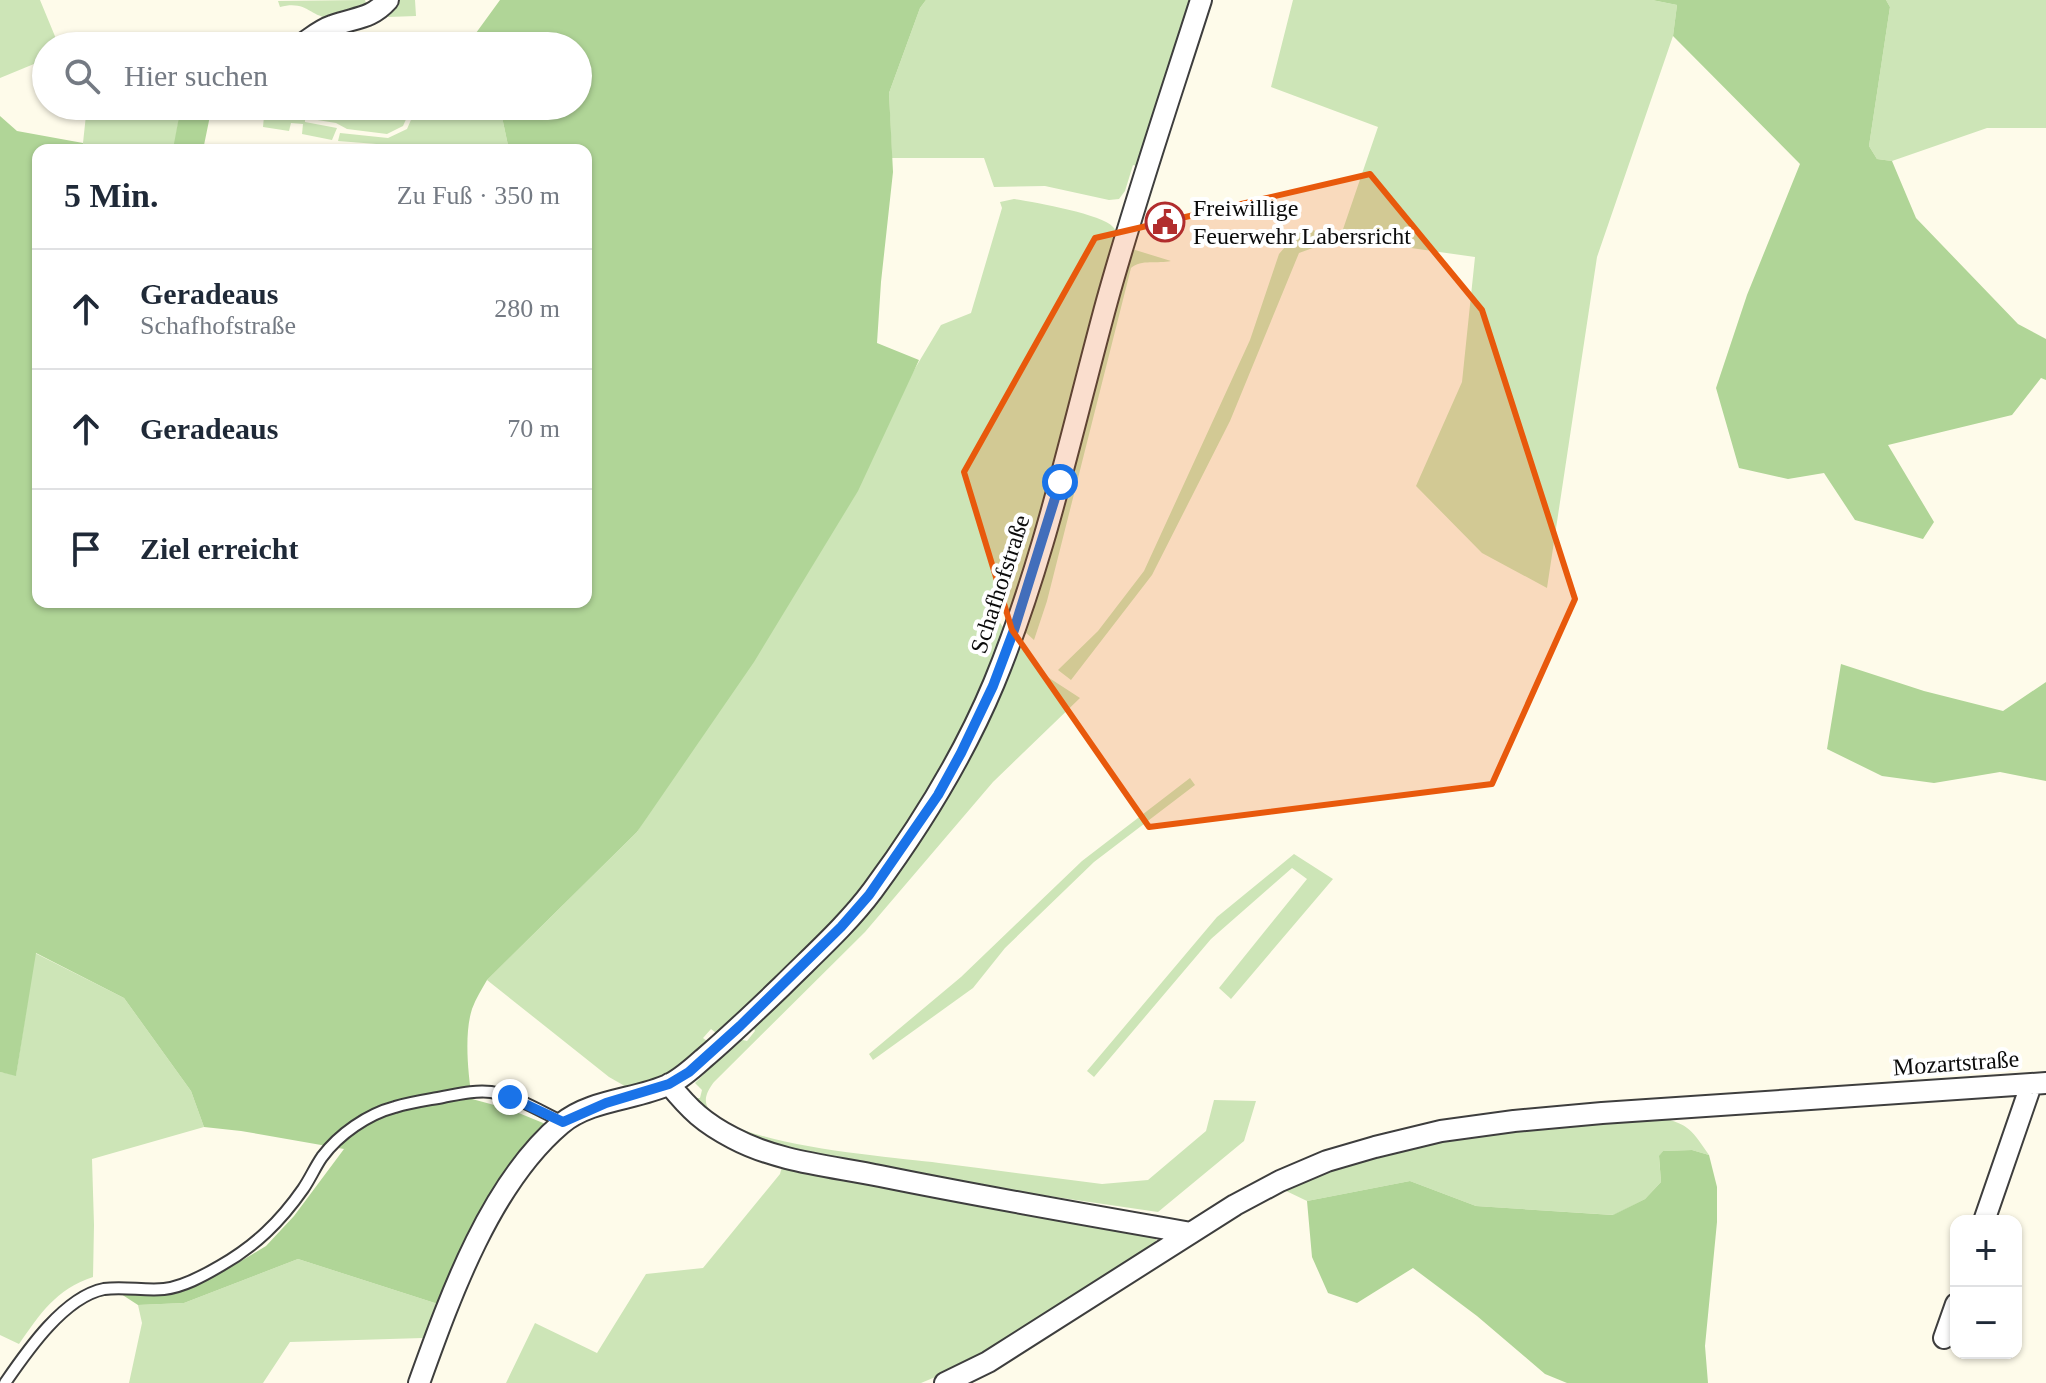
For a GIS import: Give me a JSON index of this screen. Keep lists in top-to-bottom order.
{
  "streets": {
    "street": ["Schafhofstraße", "Mozartstraße"]
  },
  "places": {
    "public building": ["Freiwillige Feuerwehr Labersricht"]
  },
  "page": {
    "search": "Hier suchen",
    "heading": ["5 Min.", "Zu Fuß · 350 m"],
    "list": [
      ["Geradeaus", "Schafhofstraße", "280 m"],
      ["Geradeaus", "70 m"],
      "Ziel erreicht"
    ],
    "map_buttons": ["+", "−"]
  }
}
